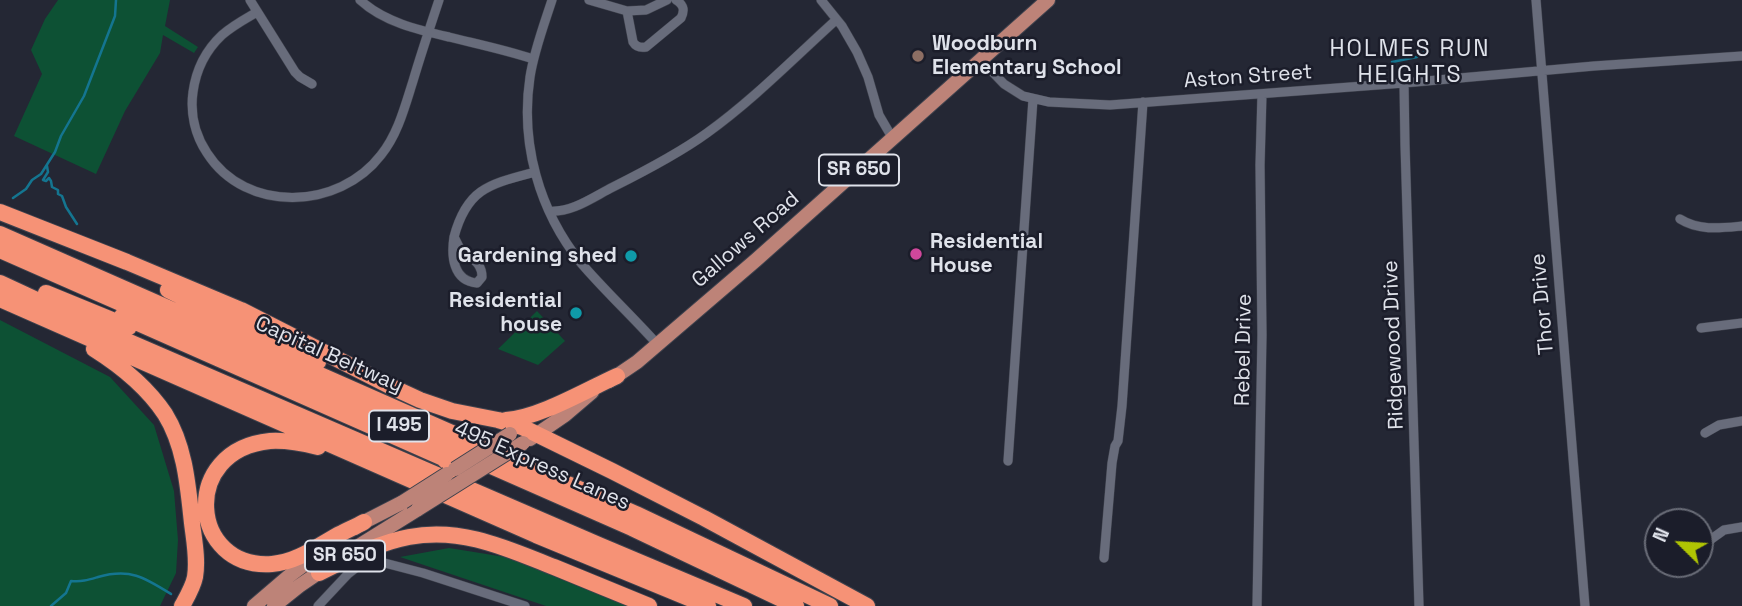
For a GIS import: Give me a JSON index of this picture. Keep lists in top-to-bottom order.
{
  "streets": {
    "highway": ["Capital Beltway", "I 495", "495 Express Lanes"],
    "main road": ["SR 650", "Gallows Road"],
    "street": [
      "Aston Street",
      "Thor Drive",
      "Ridgewood Drive",
      "Rebel Drive"
    ]
  },
  "crossings": [
    ["Aston Street", "Gallows Road"],
    ["Aston Street", "Thor Drive"],
    ["Aston Street", "Ridgewood Drive"],
    ["Aston Street", "Rebel Drive"]
  ],
  "districts": ["HOLMES RUN HEIGHTS"],
  "places": [
    "Woodburn Elementary School",
    "Residential House",
    "Gardening shed",
    "Residential house"
  ],
  "north": "top left"
}
